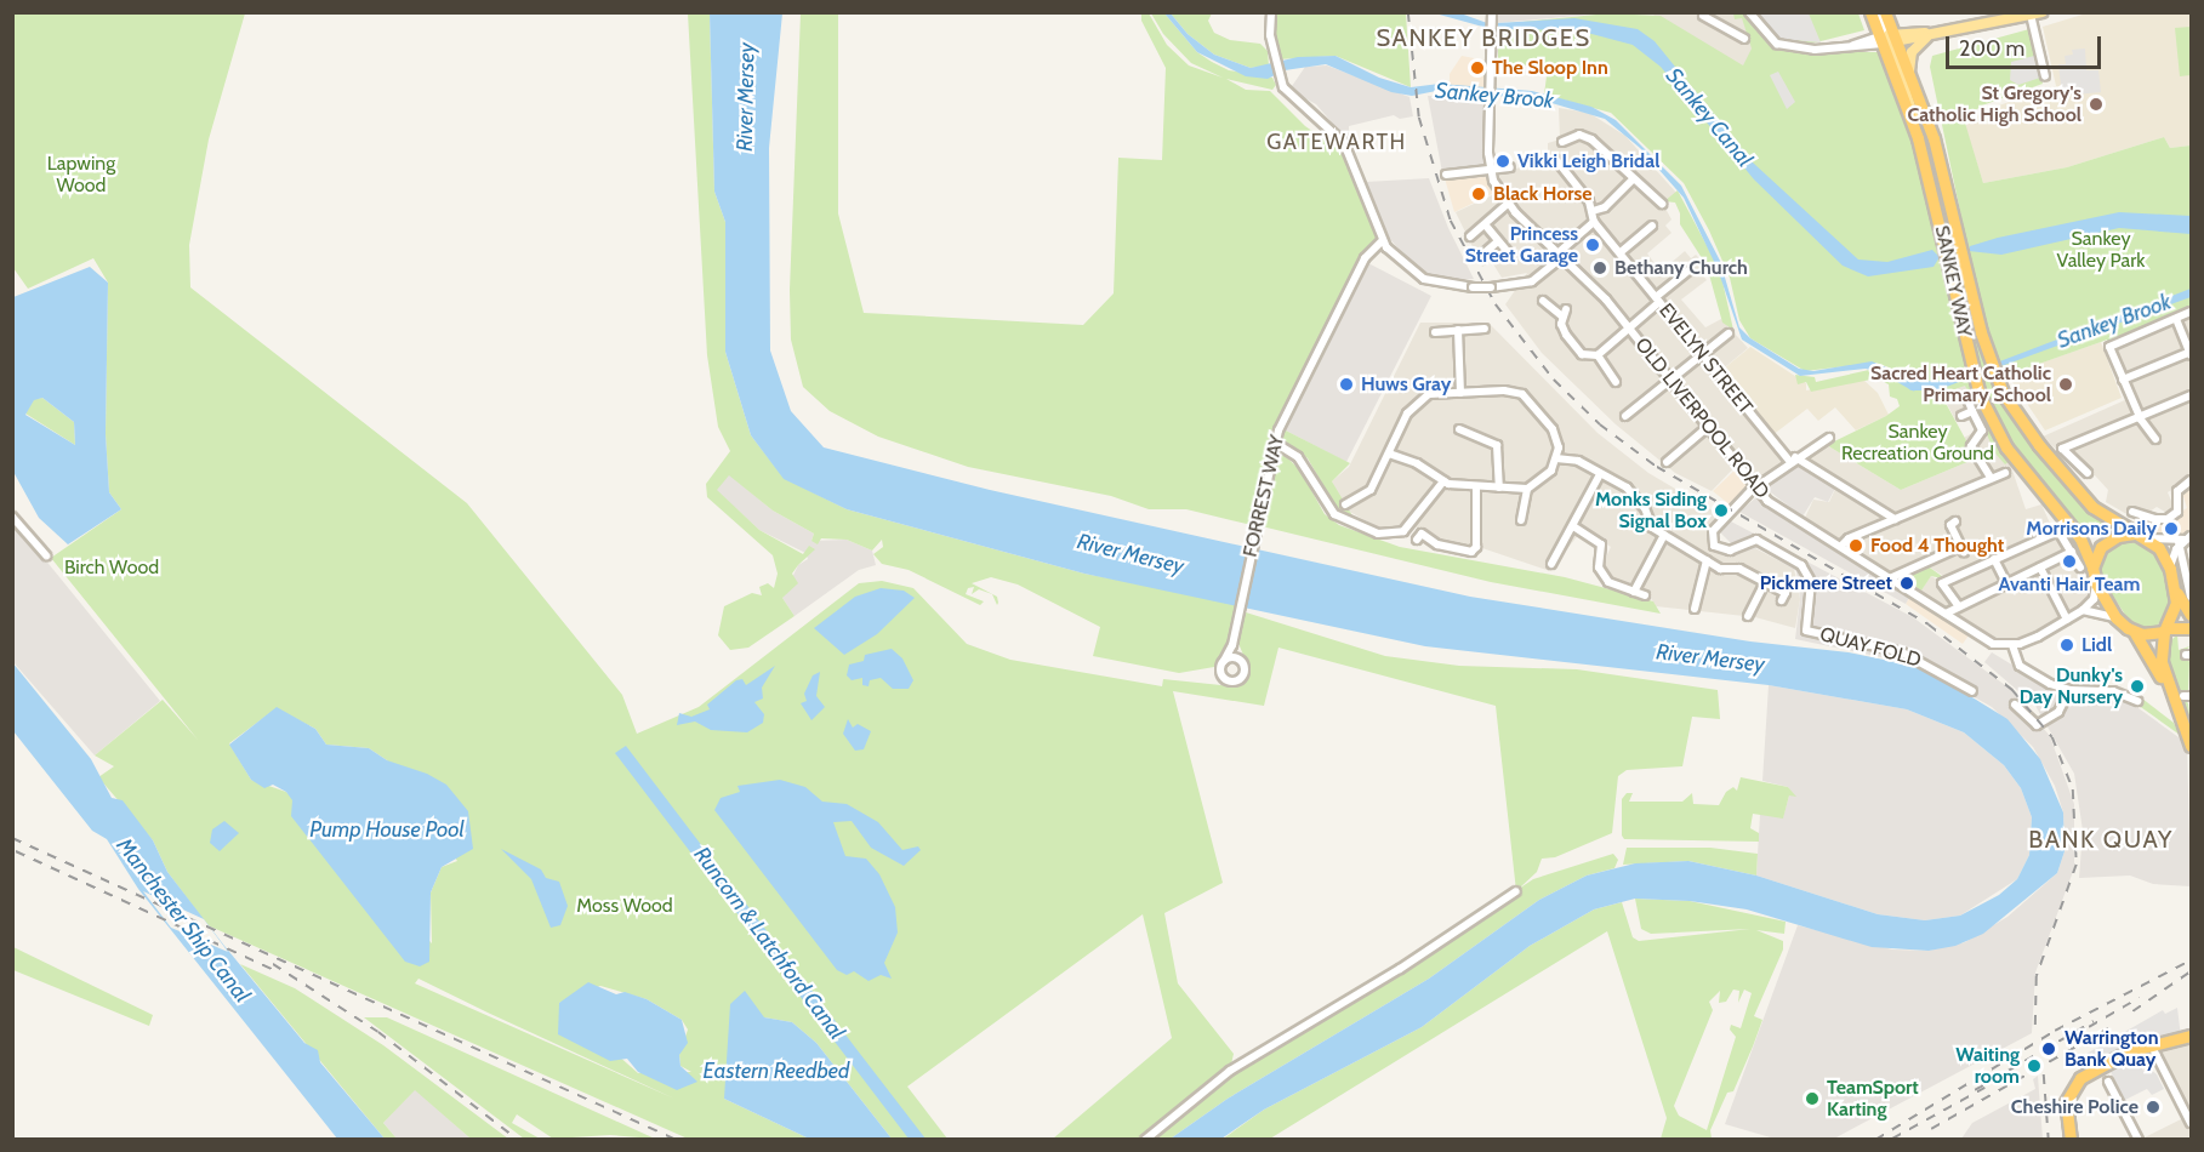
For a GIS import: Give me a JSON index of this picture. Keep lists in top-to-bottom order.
{
  "streets": {
    "highway": ["SANKEY WAY"],
    "street": [
      "EVELYN STREET",
      "OLD LIVERPOOL ROAD",
      "FORREST WAY",
      "QUAY FOLD"
    ]
  },
  "crossings": [
    ["OLD LIVERPOOL ROAD", "QUAY FOLD"]
  ],
  "districts": ["SANKEY BRIDGES", "GATEWARTH", "BANK QUAY"],
  "water": [
    "Sankey Brook",
    "River Mersey",
    "Sankey Canal",
    "Pump House Pool",
    "Manchester Ship Canal",
    "Runcorn & Latchford Canal",
    "Eastern Reedbed"
  ],
  "parks": [
    "Lapwing Wood",
    "Sankey Valley Park",
    "Sankey Recreation Ground",
    "Birch Wood",
    "Moss Wood"
  ],
  "places": [
    "The Sloop Inn",
    "St Gregory's Catholic High School",
    "Vikki Leigh Bridal",
    "Black Horse",
    "Princess Street Garage",
    "Bethany Church",
    "Huws Gray",
    "Sacred Heart Catholic Primary School",
    "Monks Siding Signal Box",
    "Morrisons Daily",
    "Food 4 Thought",
    "Avanti Hair Team",
    "Pickmere Street",
    "Lidl",
    "Dunky's Day Nursery",
    "Warrington Bank Quay",
    "Waiting room",
    "TeamSport Karting",
    "Cheshire Police"
  ],
  "scale_bar": "200 m"
}
